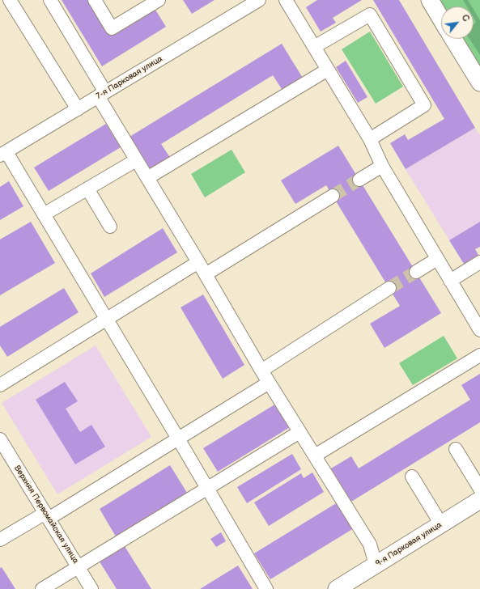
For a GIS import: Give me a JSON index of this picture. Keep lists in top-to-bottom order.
{
  "streets": {
    "main road": ["9-я Парковая улица"],
    "street": ["7-я Парковая улица", "Верхняя Первомайская улица"]
  },
  "north": "top right"
}
